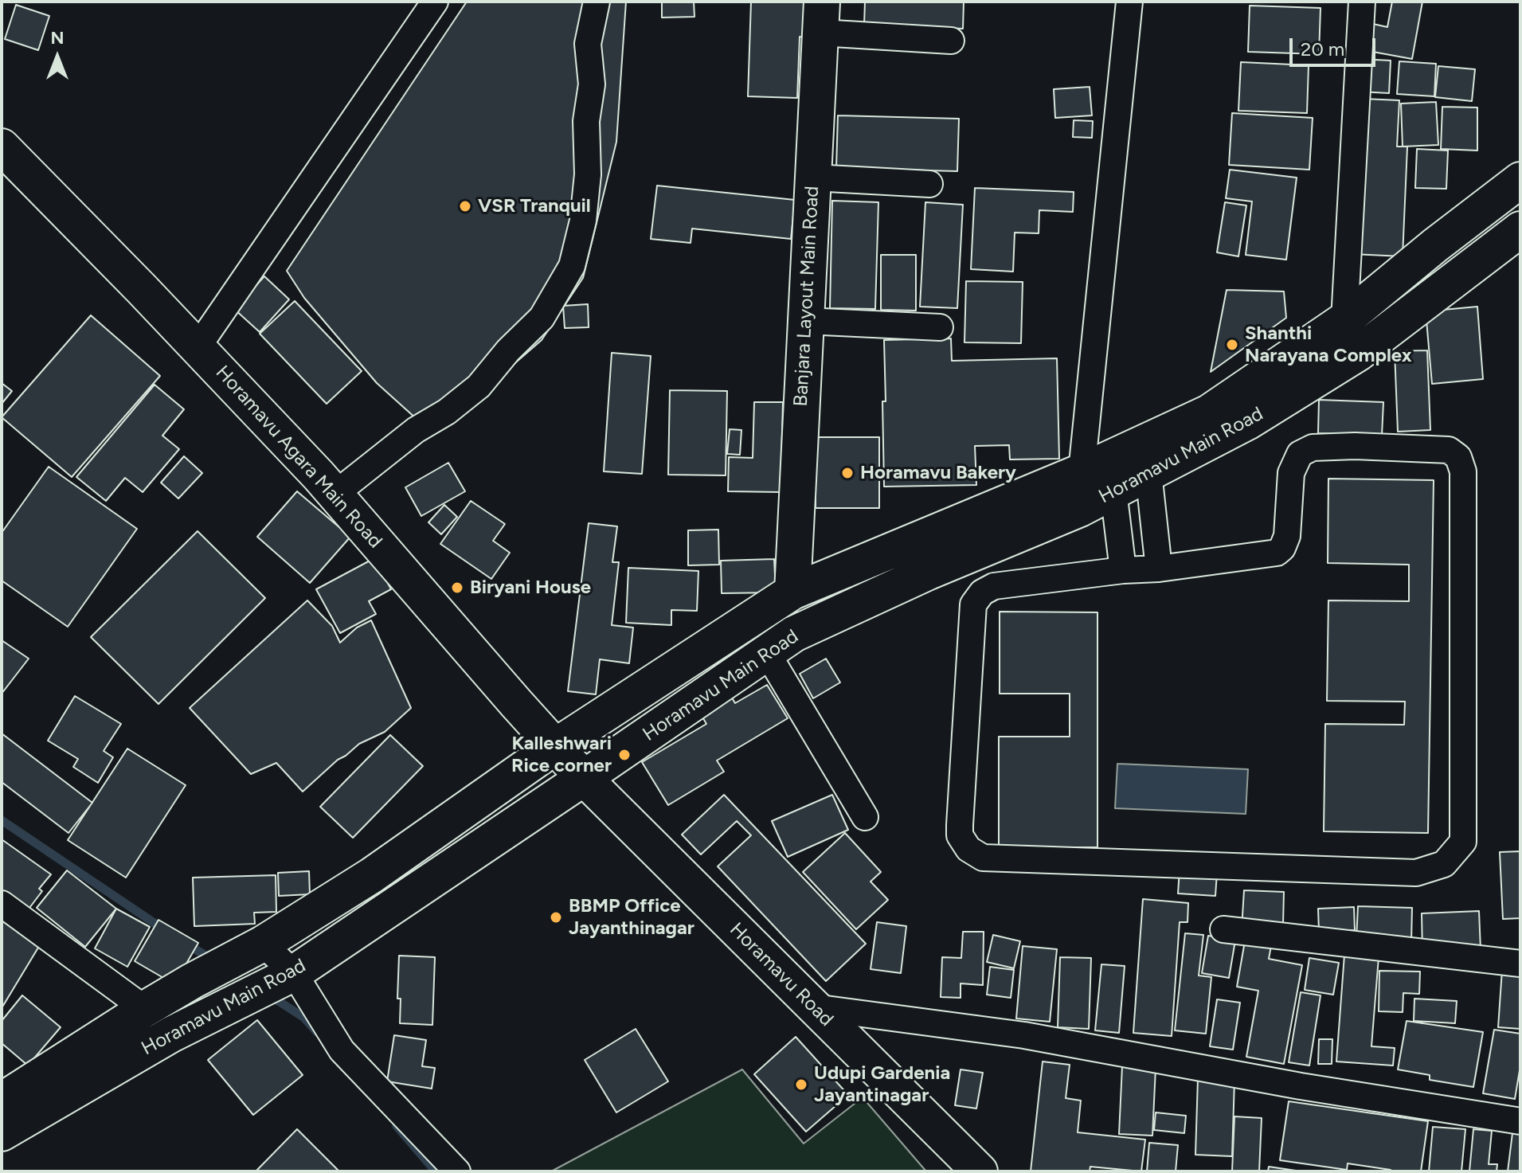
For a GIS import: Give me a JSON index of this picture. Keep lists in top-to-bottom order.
{
  "streets": {
    "main road": [
      "Banjara Layout Main Road",
      "Horamavu Main Road",
      "Horamavu Agara Main Road",
      "Horamavu Road"
    ]
  },
  "crossings": [
    ["Banjara Layout Main Road", "Horamavu Main Road"],
    ["Horamavu Main Road", "Horamavu Agara Main Road"],
    ["Horamavu Main Road", "Horamavu Road"],
    ["Horamavu Agara Main Road", "Horamavu Road"]
  ],
  "places": [
    "VSR Tranquil",
    "Shanthi Narayana Complex",
    "Horamavu Bakery",
    "Biryani House",
    "Kalleshwari Rice corner",
    "BBMP Office Jayanthinagar",
    "Udupi Gardenia Jayantinagar"
  ],
  "scale_bar": "20 m",
  "north": "top"
}
